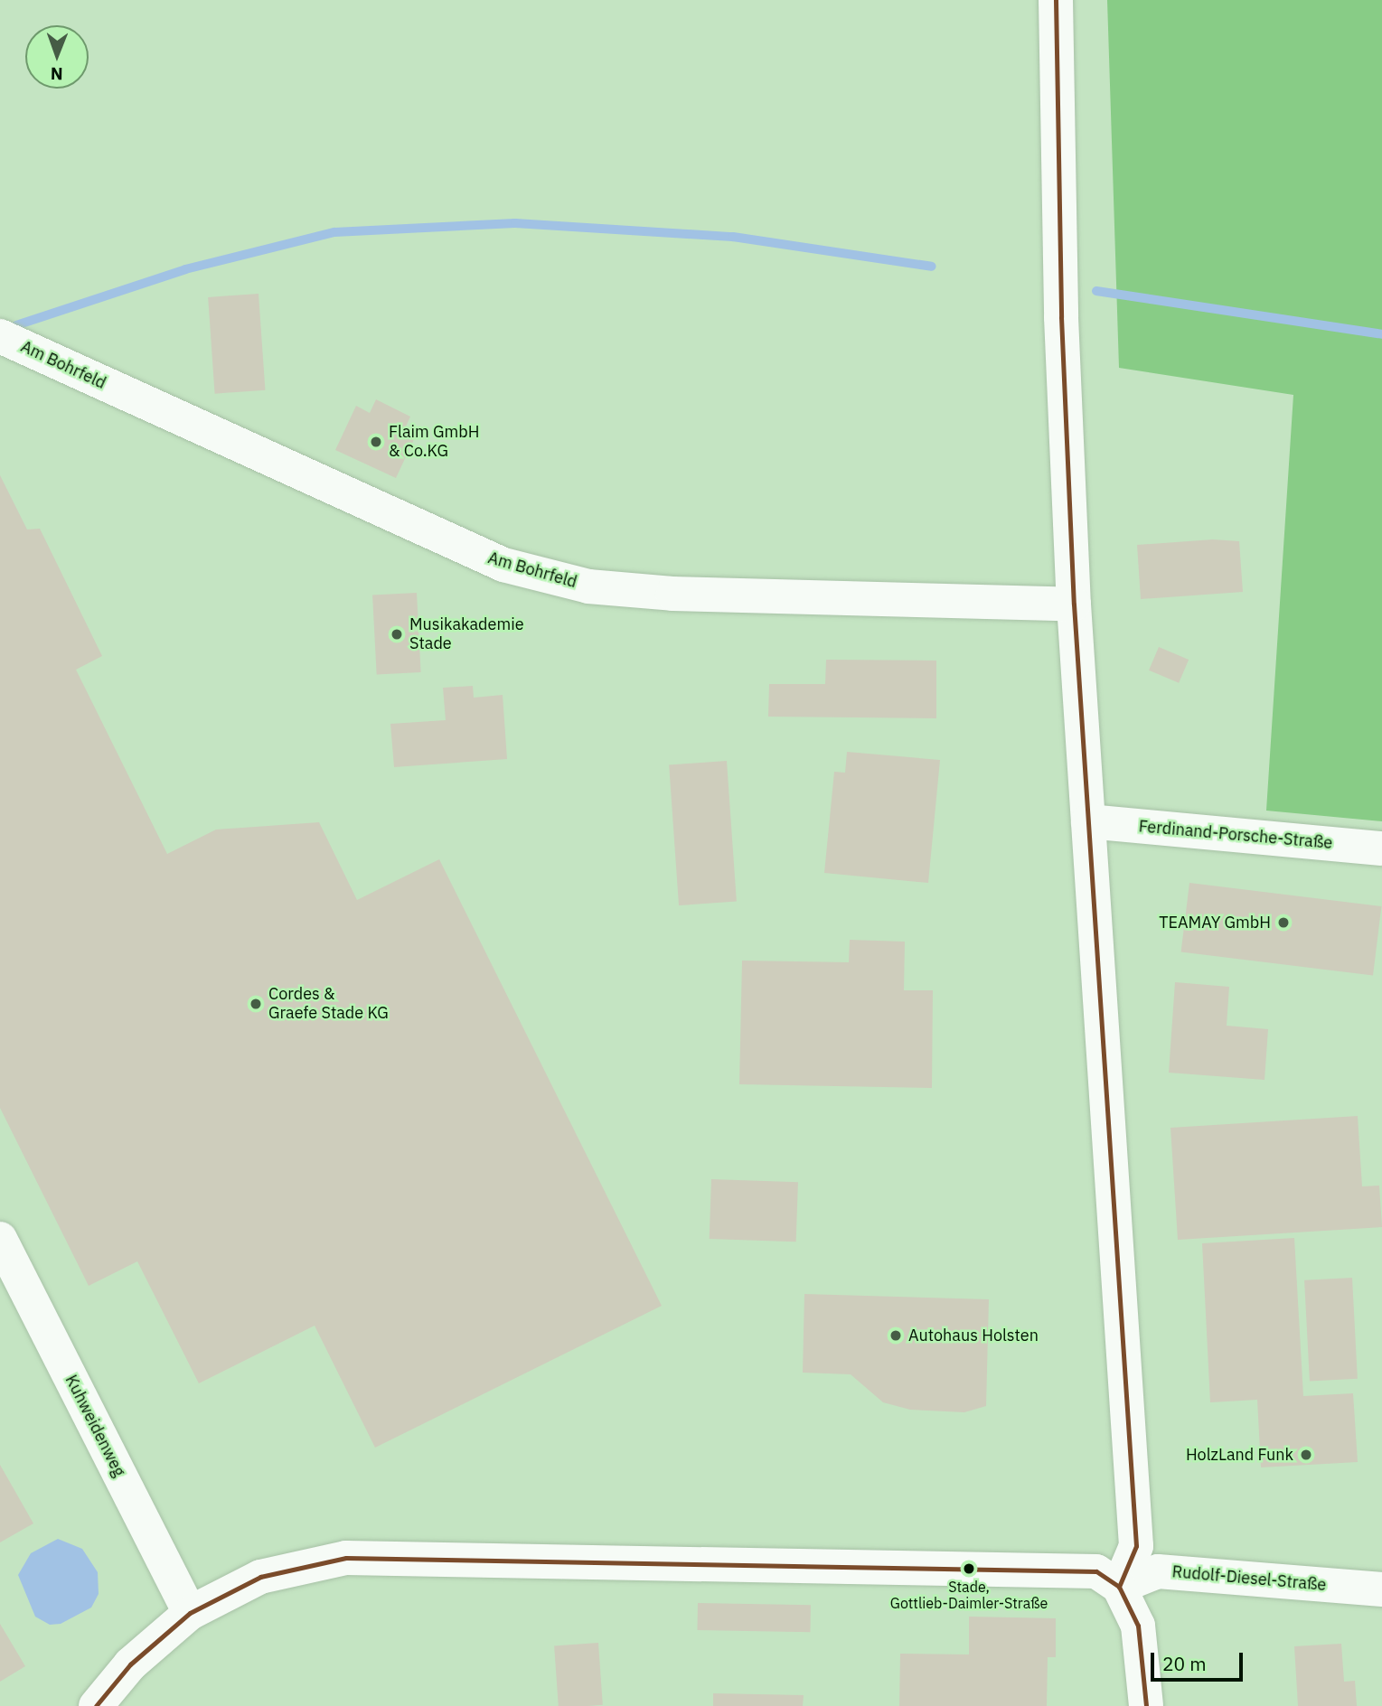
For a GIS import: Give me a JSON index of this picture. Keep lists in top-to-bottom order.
{
  "streets": {
    "street": [
      "Am Bohrfeld",
      "Ferdinand-Porsche-Straße",
      "Kuhweidenweg",
      "Rudolf-Diesel-Straße"
    ]
  },
  "places": [
    "Flaim GmbH & Co.KG",
    "Musikakademie Stade",
    "TEAMAY GmbH",
    "Cordes & Graefe Stade KG",
    "Autohaus Holsten",
    "HolzLand Funk",
    "Stade, Gottlieb-Daimler-Straße"
  ],
  "scale_bar": "20 m",
  "north": "bottom"
}
